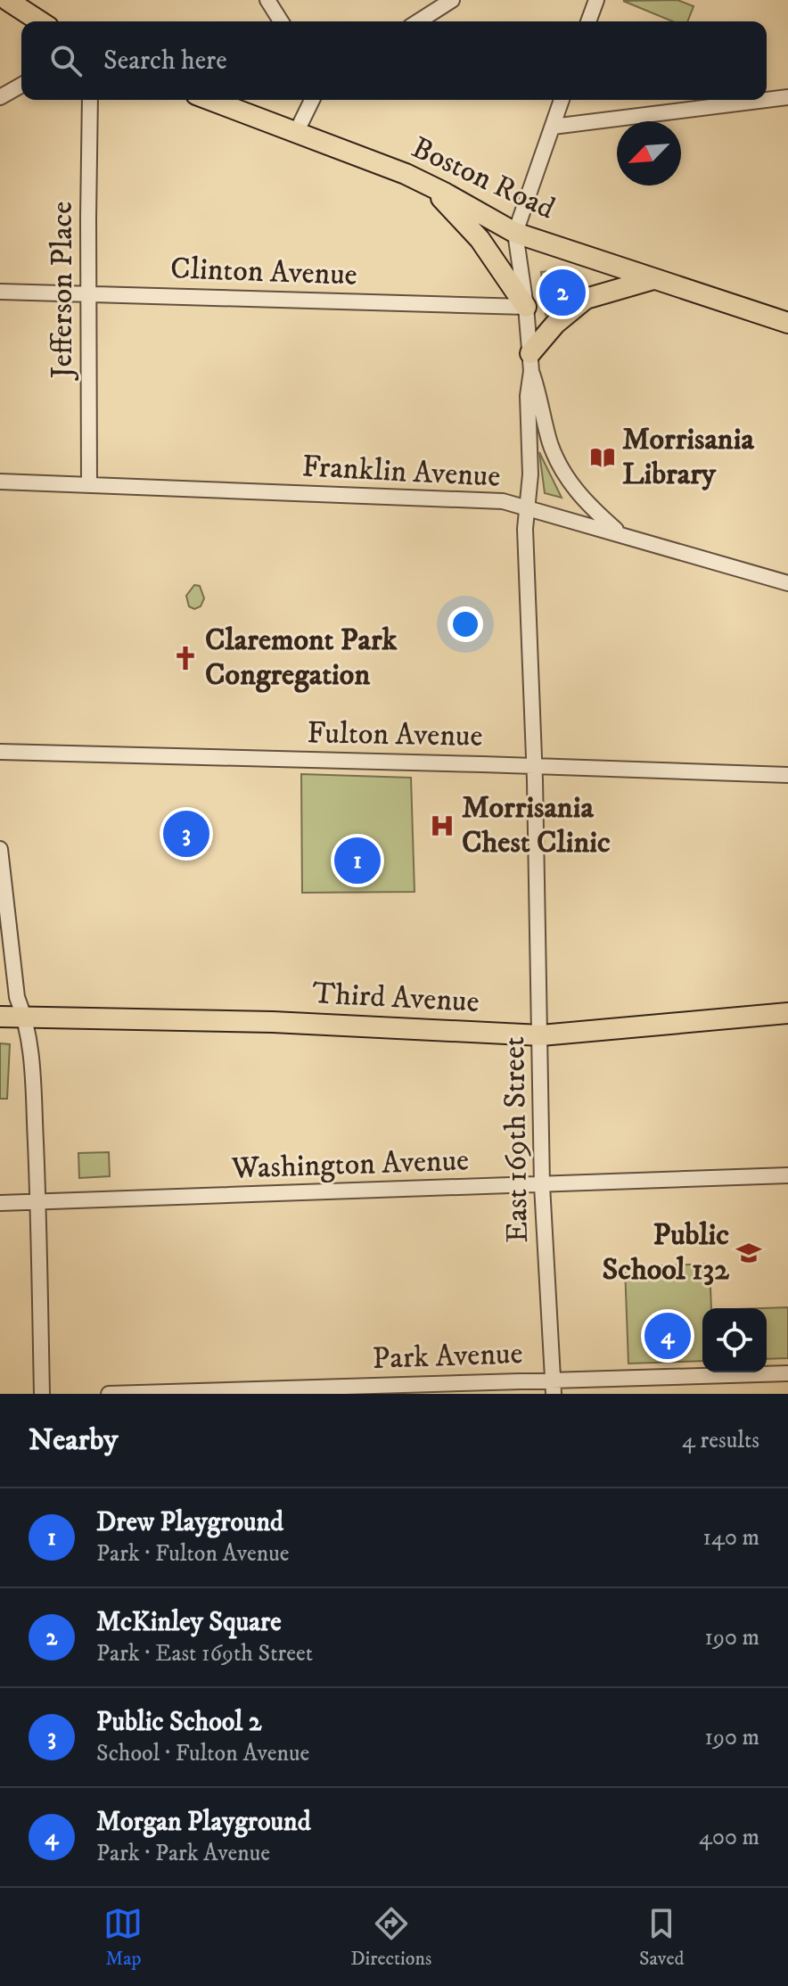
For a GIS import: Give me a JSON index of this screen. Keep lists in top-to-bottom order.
{
  "streets": {
    "main road": ["Boston Road", "Third Avenue"],
    "street": [
      "Clinton Avenue",
      "Jefferson Place",
      "Franklin Avenue",
      "Fulton Avenue",
      "East 169th Street",
      "Washington Avenue",
      "Park Avenue"
    ]
  },
  "crossings": [
    ["Boston Road", "East 169th Street"],
    ["Clinton Avenue", "Jefferson Place"],
    ["Clinton Avenue", "East 169th Street"],
    ["Jefferson Place", "Franklin Avenue"],
    ["Franklin Avenue", "East 169th Street"],
    ["Fulton Avenue", "East 169th Street"],
    ["Third Avenue", "East 169th Street"],
    ["East 169th Street", "Washington Avenue"],
    ["East 169th Street", "Park Avenue"]
  ],
  "places": {
    "library": ["Morrisania Library"],
    "church": ["Claremont Park Congregation"],
    "hospital": ["Morrisania Chest Clinic"],
    "school or university": ["Public School 132"]
  },
  "north": "bottom left",
  "page": {
    "search": "Search here",
    "pins": [
      "2",
      "3",
      "1",
      "4"
    ],
    "heading": ["Nearby", "4 results"],
    "list": [
      {
        "mark": "1",
        "name": "Drew Playground",
        "note": "Park · Fulton Avenue",
        "value": "140 m"
      },
      {
        "mark": "2",
        "name": "McKinley Square",
        "note": "Park · East 169th Street",
        "value": "190 m"
      },
      {
        "mark": "3",
        "name": "Public School 2",
        "note": "School · Fulton Avenue",
        "value": "190 m"
      },
      {
        "mark": "4",
        "name": "Morgan Playground",
        "note": "Park · Park Avenue",
        "value": "400 m"
      }
    ],
    "nav": ["Map", "Directions", "Saved"]
  }
}
